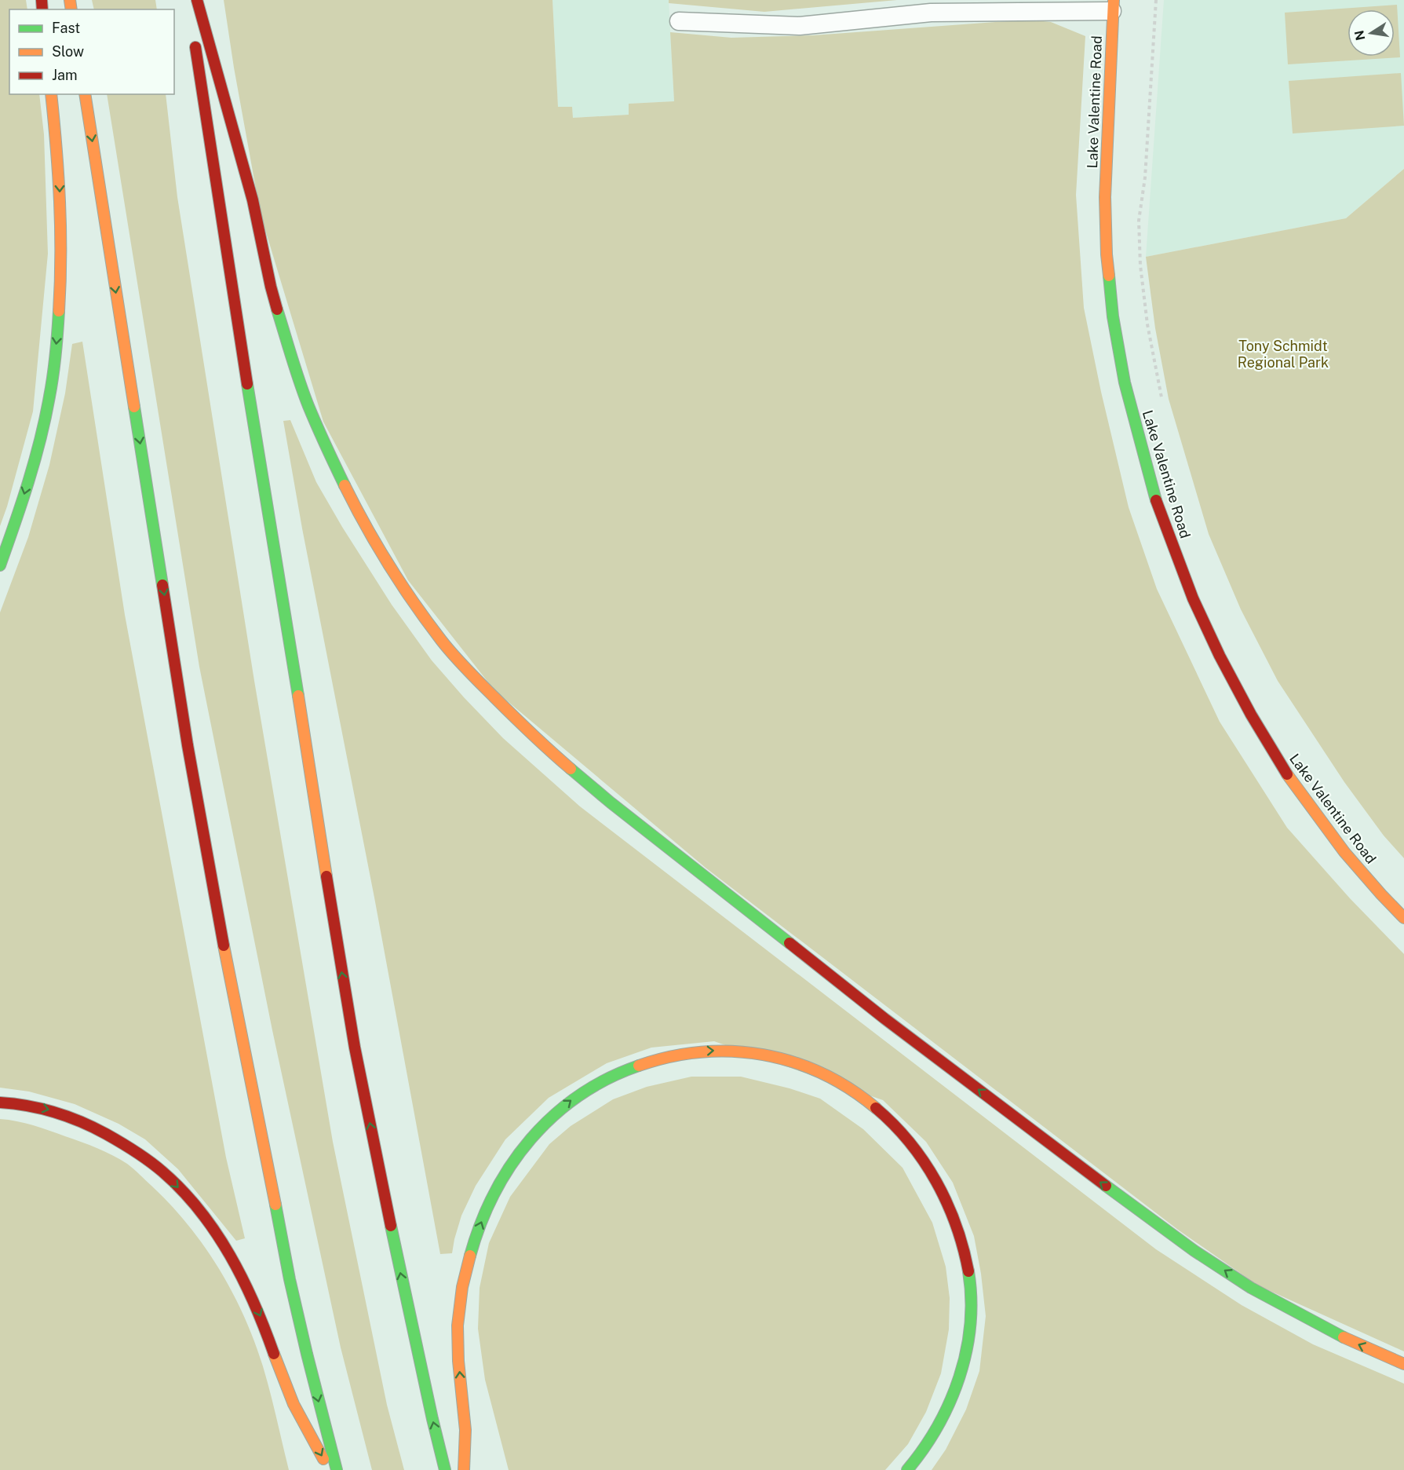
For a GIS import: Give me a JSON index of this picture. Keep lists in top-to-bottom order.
{
  "streets": {
    "main road": ["Lake Valentine Road"]
  },
  "parks": ["Tony Schmidt Regional Park"],
  "legend": ["Fast", "Slow", "Jam"],
  "north": "left"
}
